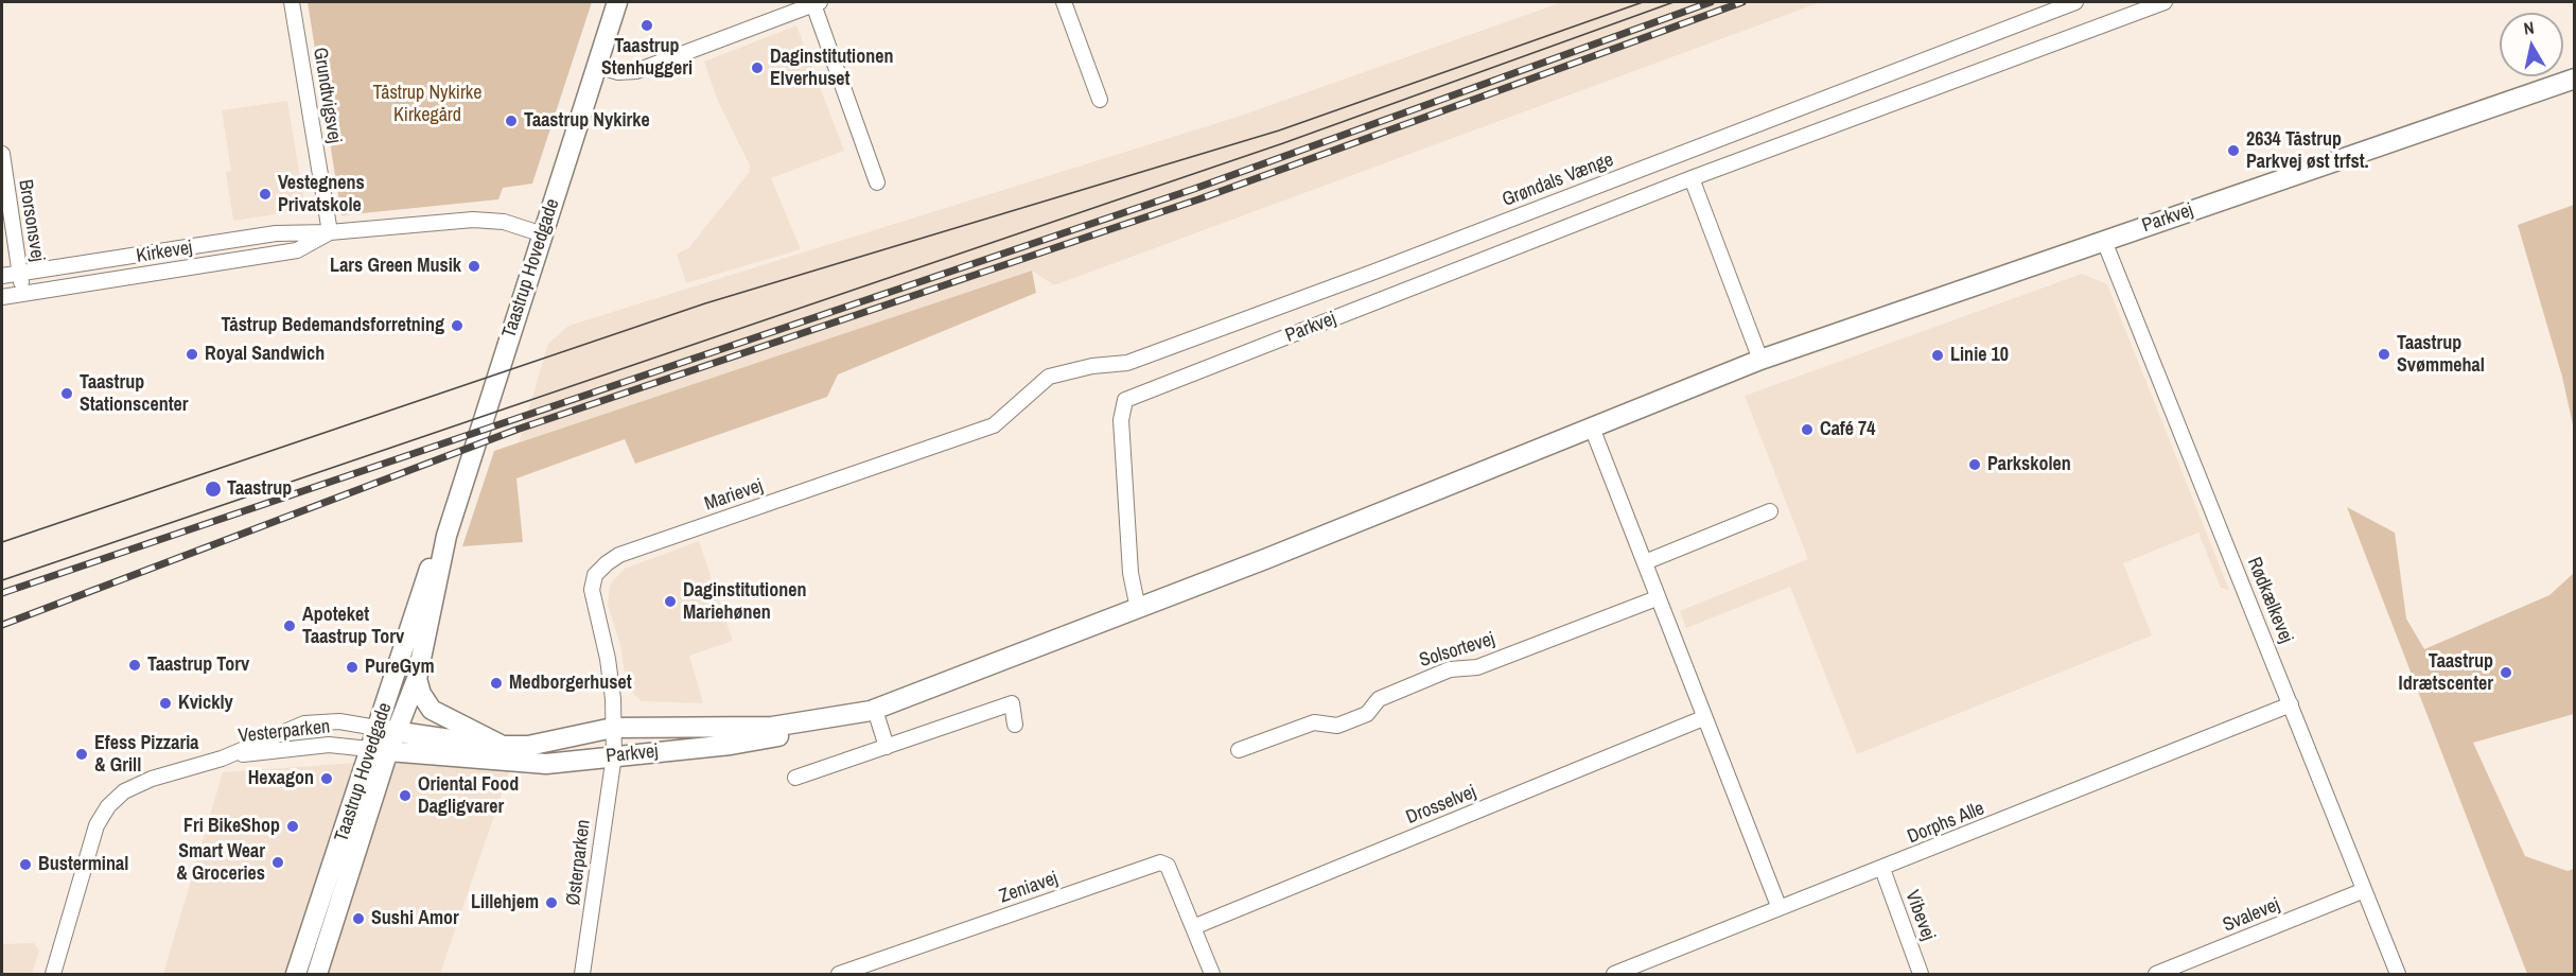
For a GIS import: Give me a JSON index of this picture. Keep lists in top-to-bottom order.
{
  "streets": {
    "street": [
      "Grundtvigsvej",
      "Grøndals Vænge",
      "Parkvej",
      "Brorsonsvej",
      "Kirkevej",
      "Taastrup Hovedgade",
      "Marievej",
      "Rødkælkevej",
      "Solsortevej",
      "Vesterparken",
      "Drosselvej",
      "Dorphs Alle",
      "Østerparken",
      "Zeniavej",
      "Vibevej",
      "Svalevej"
    ]
  },
  "crossings": [
    ["Grundtvigsvej", "Kirkevej"],
    ["Grøndals Vænge", "Marievej"],
    ["Parkvej", "Taastrup Hovedgade"],
    ["Parkvej", "Marievej"],
    ["Parkvej", "Rødkælkevej"],
    ["Parkvej", "Vesterparken"],
    ["Parkvej", "Østerparken"],
    ["Brorsonsvej", "Kirkevej"],
    ["Kirkevej", "Taastrup Hovedgade"],
    ["Taastrup Hovedgade", "Vesterparken"],
    ["Marievej", "Østerparken"],
    ["Rødkælkevej", "Dorphs Alle"],
    ["Rødkælkevej", "Svalevej"],
    ["Drosselvej", "Zeniavej"],
    ["Dorphs Alle", "Vibevej"]
  ],
  "parks": ["Tåstrup Nykirke Kirkegård"],
  "places": [
    "Taastrup Stenhuggeri",
    "Daginstitutionen Elverhuset",
    "Taastrup Nykirke",
    "2634 Tåstrup Parkvej øst trfst.",
    "Vestegnens Privatskole",
    "Lars Green Musik",
    "Tåstrup Bedemandsforretning",
    "Royal Sandwich",
    "Taastrup Svømmehal",
    "Linie 10",
    "Taastrup Stationscenter",
    "Café 74",
    "Parkskolen",
    "Taastrup",
    "Daginstitutionen Mariehønen",
    "Apoteket Taastrup Torv",
    "Taastrup Torv",
    "PureGym",
    "Taastrup Idrætscenter",
    "Medborgerhuset",
    "Kvickly",
    "Efess Pizzaria & Grill",
    "Hexagon",
    "Oriental Food Dagligvarer",
    "Fri BikeShop",
    "Smart Wear & Groceries",
    "Busterminal",
    "Lillehjem",
    "Sushi Amor"
  ],
  "north": "top"
}
